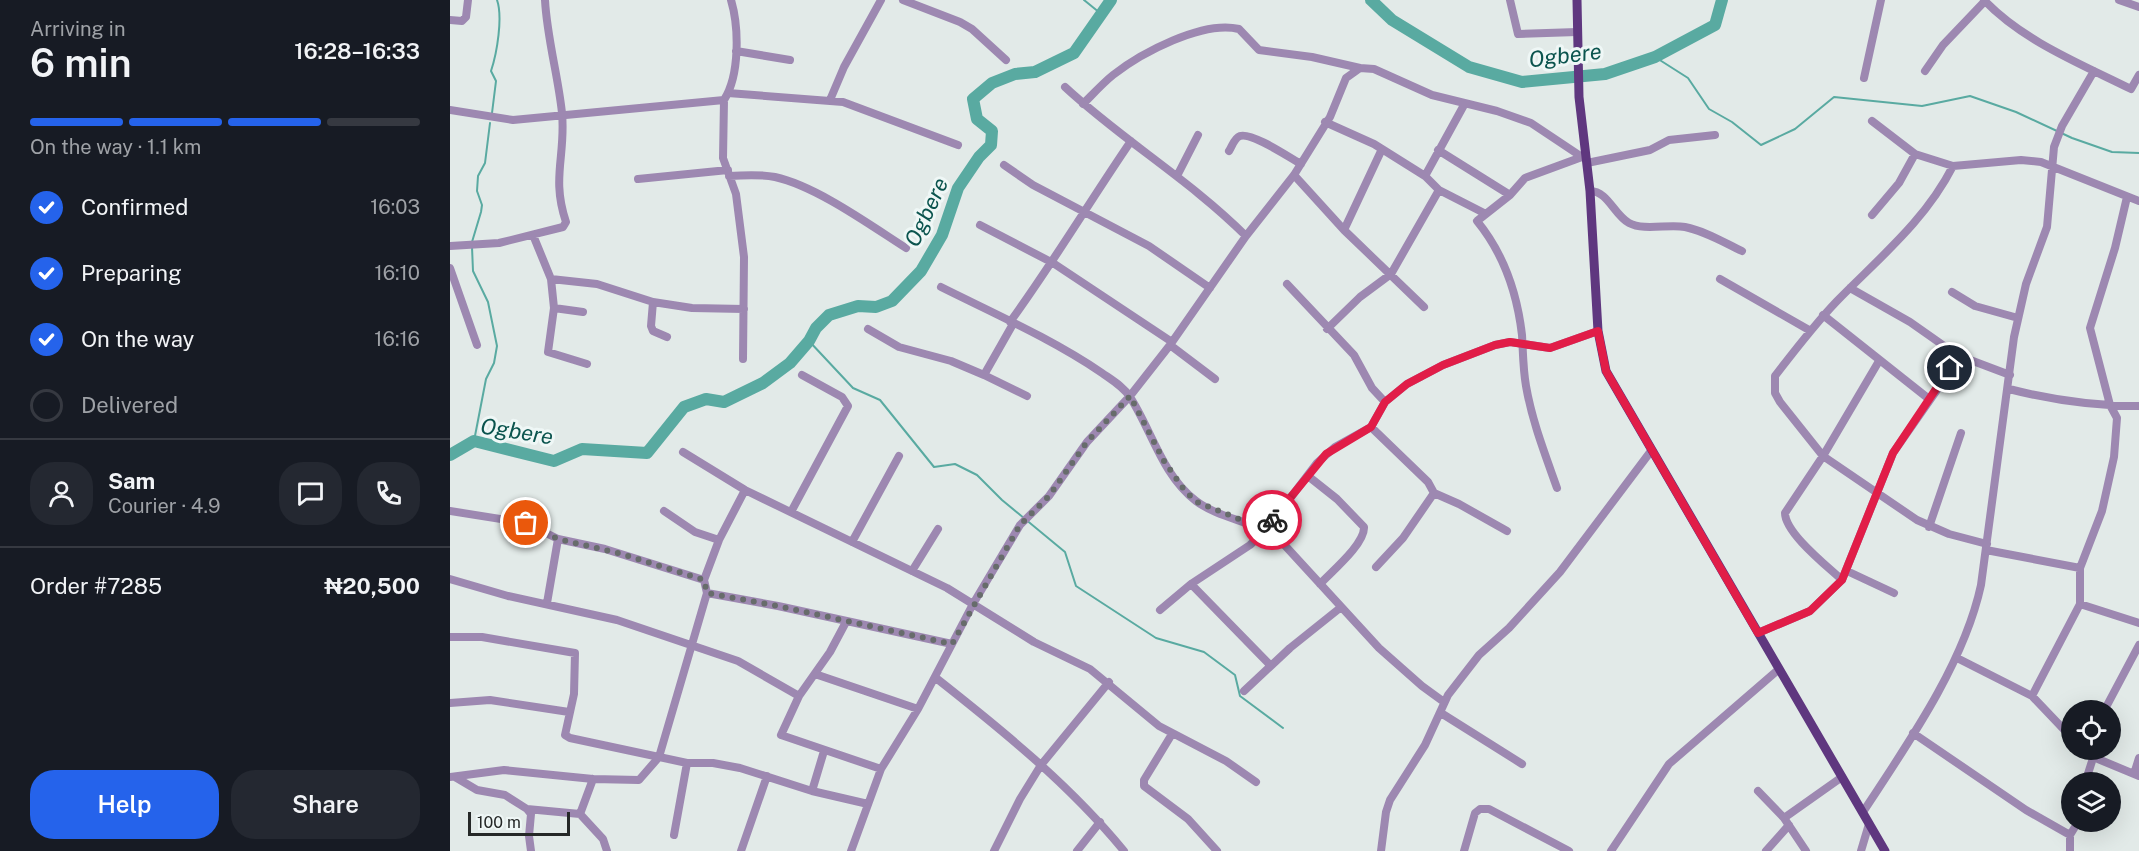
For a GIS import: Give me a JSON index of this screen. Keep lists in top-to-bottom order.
{
  "water": ["Ogbere"],
  "scale_bar": "100 m",
  "page": {
    "heading": ["6 min", "Arriving in", "16:28–16:33"],
    "panel": [
      "Sam",
      "Courier · 4.9",
      "Order #7285",
      "₦20,500"
    ],
    "bar": "On the way · 1.1 km",
    "list": [
      ["Confirmed", "16:03"],
      ["Preparing", "16:10"],
      ["On the way", "16:16"],
      "Delivered"
    ],
    "buttons": ["Help", "Share"],
    "scale": "100 m"
  }
}
